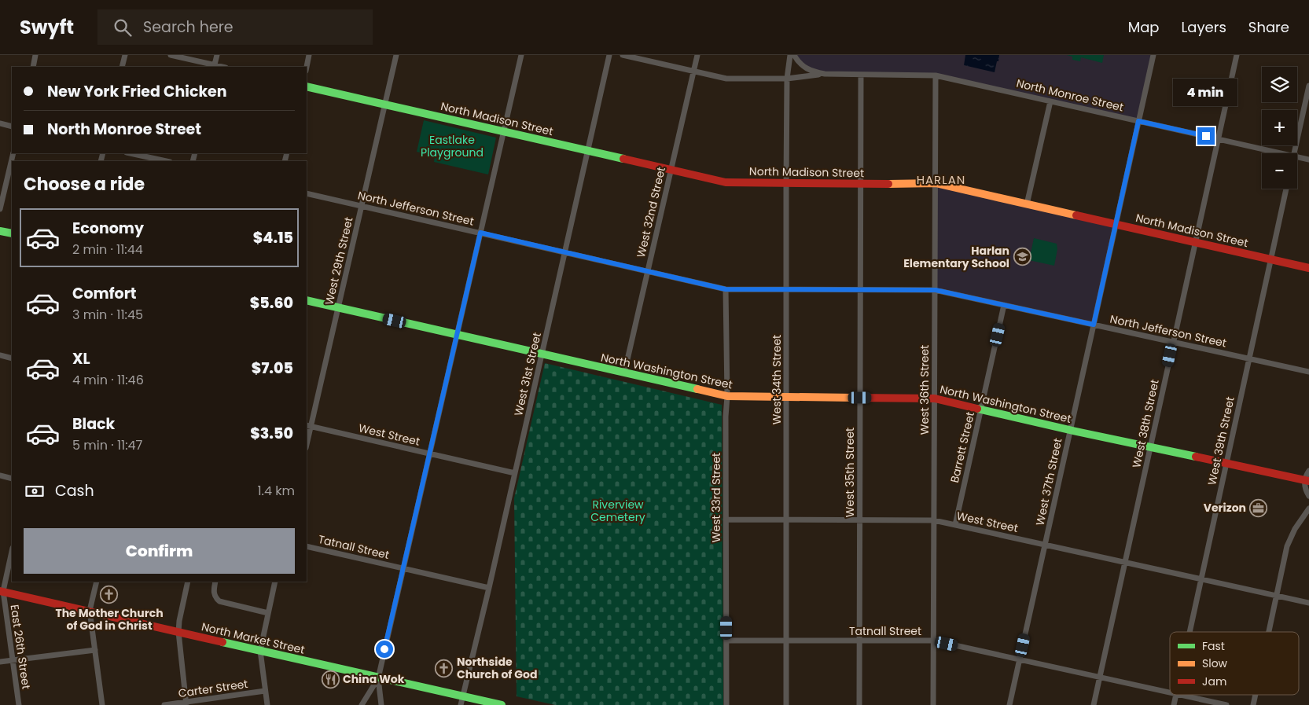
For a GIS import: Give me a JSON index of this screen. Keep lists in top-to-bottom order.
{
  "streets": {
    "main road": ["North Madison Street", "North Washington Street", "North Market Street"],
    "street": [
      "North Monroe Street",
      "North Jefferson Street",
      "West 32nd Street",
      "West 29th Street",
      "West 31st Street",
      "West 34th Street",
      "West 36th Street",
      "West 38th Street",
      "West Street",
      "West 39th Street",
      "Barrett Street",
      "West 35th Street",
      "West 37th Street",
      "West 33rd Street",
      "Tatnall Street",
      "East 26th Street",
      "Carter Street"
    ]
  },
  "crossings": [
    ["North Monroe Street", "West 32nd Street"],
    ["North Monroe Street", "West 34th Street"],
    ["North Monroe Street", "West 36th Street"],
    ["North Monroe Street", "West 38th Street"],
    ["North Monroe Street", "West 35th Street"],
    ["North Monroe Street", "West 37th Street"],
    ["North Madison Street", "West 32nd Street"],
    ["North Madison Street", "West 29th Street"],
    ["North Madison Street", "West 31st Street"],
    ["North Madison Street", "West 34th Street"],
    ["North Madison Street", "West 36th Street"],
    ["North Madison Street", "West 38th Street"],
    ["North Madison Street", "West 39th Street"],
    ["North Madison Street", "West 35th Street"],
    ["North Madison Street", "West 37th Street"],
    ["North Jefferson Street", "West 32nd Street"],
    ["North Jefferson Street", "West 29th Street"],
    ["North Jefferson Street", "West 31st Street"],
    ["North Jefferson Street", "West 34th Street"],
    ["North Jefferson Street", "West 36th Street"],
    ["North Jefferson Street", "West 38th Street"],
    ["North Jefferson Street", "West 39th Street"],
    ["North Jefferson Street", "Barrett Street"],
    ["North Jefferson Street", "West 35th Street"],
    ["North Jefferson Street", "West 37th Street"],
    ["North Jefferson Street", "West 33rd Street"],
    ["West 32nd Street", "North Washington Street"],
    ["West 29th Street", "North Washington Street"],
    ["West 29th Street", "West Street"],
    ["North Washington Street", "West 31st Street"],
    ["North Washington Street", "West 34th Street"],
    ["North Washington Street", "West 36th Street"],
    ["North Washington Street", "West 38th Street"],
    ["North Washington Street", "West 39th Street"],
    ["North Washington Street", "Barrett Street"],
    ["North Washington Street", "West 35th Street"],
    ["North Washington Street", "West 37th Street"],
    ["North Washington Street", "West 33rd Street"],
    ["West 31st Street", "West Street"],
    ["West 31st Street", "Tatnall Street"],
    ["West 31st Street", "North Market Street"],
    ["West 34th Street", "West Street"],
    ["West 34th Street", "Tatnall Street"],
    ["West 36th Street", "West Street"],
    ["West 36th Street", "Tatnall Street"],
    ["West 38th Street", "West Street"],
    ["West 38th Street", "Tatnall Street"],
    ["West Street", "West 39th Street"],
    ["West Street", "Barrett Street"],
    ["West Street", "West 35th Street"],
    ["West Street", "West 37th Street"],
    ["West Street", "West 33rd Street"],
    ["West 35th Street", "Tatnall Street"],
    ["West 37th Street", "Tatnall Street"],
    ["West 33rd Street", "Tatnall Street"],
    ["North Market Street", "East 26th Street"]
  ],
  "districts": ["HARLAN"],
  "parks": ["Eastlake Playground", "Riverview Cemetery"],
  "places": {
    "school or university": ["Harlan Elementary School"],
    "office": ["Verizon"],
    "church": ["The Mother Church of God in Christ", "Northside Church of God"],
    "restaurant": ["China Wok"]
  },
  "legend": ["Fast", "Slow", "Jam"],
  "page": {
    "header": "Swyft",
    "search": "Search here",
    "nav": ["Map", "Layers", "Share"],
    "map_buttons": ["+", "−"],
    "banner": ["New York Fried Chicken", "North Monroe Street"],
    "bubble": "4 min",
    "heading": "Choose a ride",
    "list": [
      {
        "name": "Economy",
        "note": "2 min · 11:44",
        "value": "$4.15"
      },
      {
        "name": "Comfort",
        "note": "3 min · 11:45",
        "value": "$5.60"
      },
      {
        "name": "XL",
        "note": "4 min · 11:46",
        "value": "$7.05"
      },
      {
        "name": "Black",
        "note": "5 min · 11:47",
        "value": "$3.50"
      }
    ],
    "pay": ["Cash", "1.4 km"],
    "buttons": "Confirm"
  }
}
